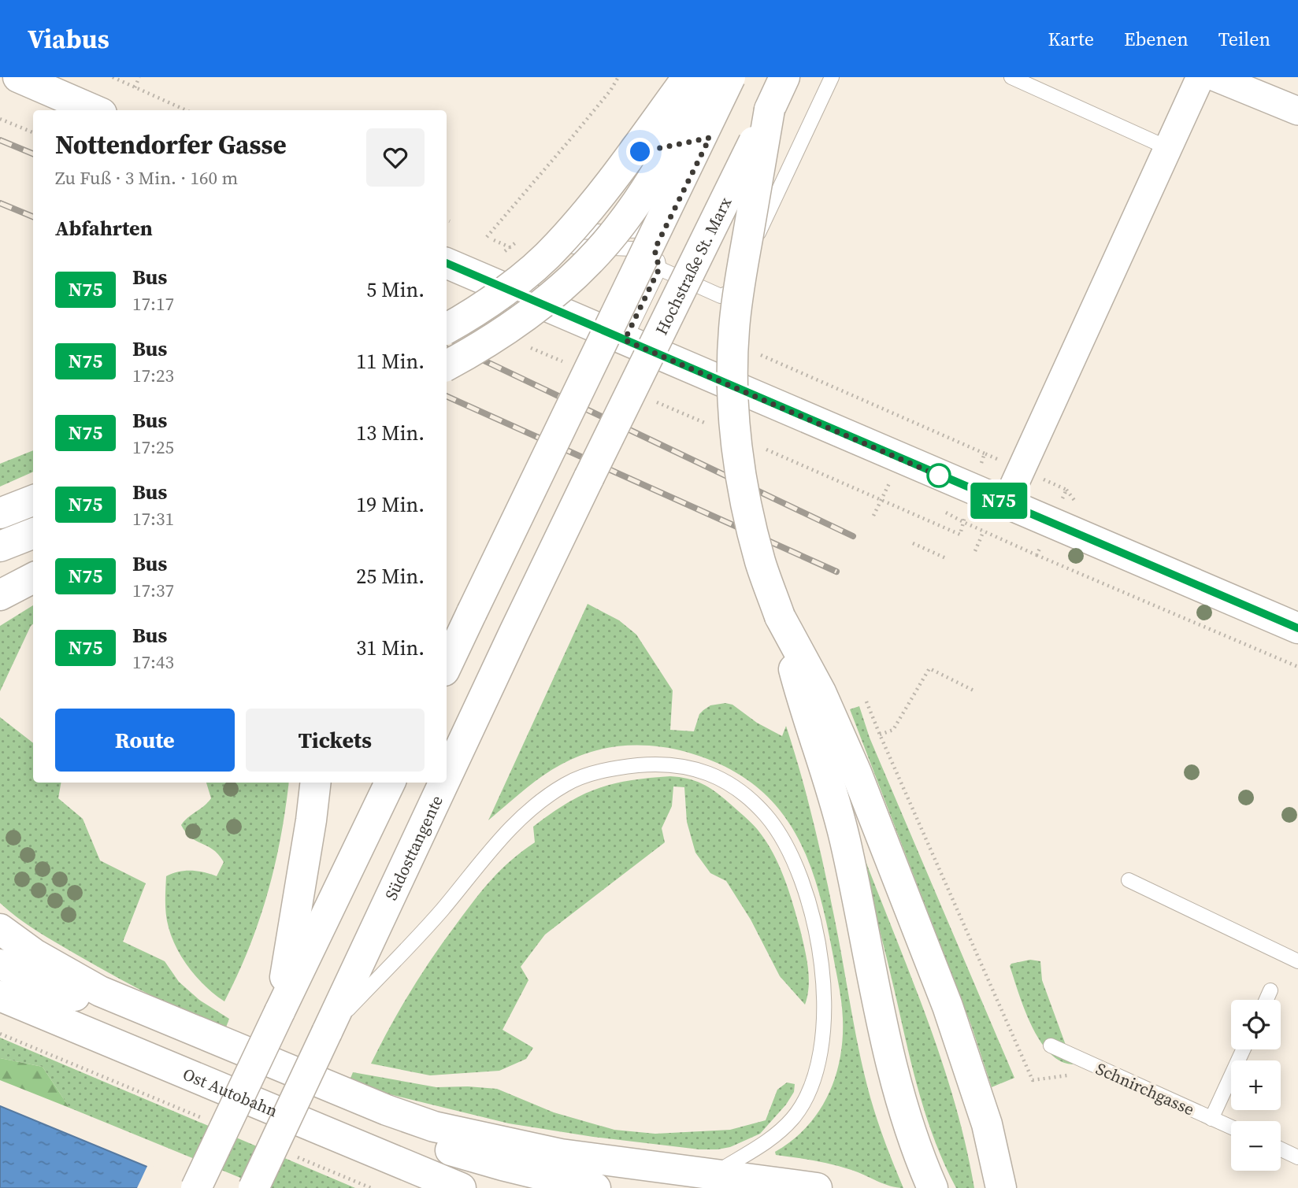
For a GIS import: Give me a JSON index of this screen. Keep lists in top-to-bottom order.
{
  "streets": {
    "main road": ["Hochstraße St. Marx", "Südosttangente", "Ost Autobahn"],
    "lane": ["Schnirchgasse"]
  },
  "crossings": [
    ["Hochstraße St. Marx", "Südosttangente"]
  ],
  "lines": ["bus line N75"],
  "page": {
    "header": "Viabus",
    "nav": ["Karte", "Ebenen", "Teilen"],
    "on_map": "N75",
    "heading": [
      ["Nottendorfer Gasse", "Zu Fuß · 3 Min. · 160 m"],
      "Abfahrten"
    ],
    "list": [
      {
        "mark": "N75",
        "name": "Bus",
        "note": "17:17",
        "value": "5 Min."
      },
      {
        "mark": "N75",
        "name": "Bus",
        "note": "17:23",
        "value": "11 Min."
      },
      {
        "mark": "N75",
        "name": "Bus",
        "note": "17:25",
        "value": "13 Min."
      },
      {
        "mark": "N75",
        "name": "Bus",
        "note": "17:31",
        "value": "19 Min."
      },
      {
        "mark": "N75",
        "name": "Bus",
        "note": "17:37",
        "value": "25 Min."
      },
      {
        "mark": "N75",
        "name": "Bus",
        "note": "17:43",
        "value": "31 Min."
      }
    ],
    "buttons": ["Route", "Tickets"],
    "map_buttons": ["+", "−"]
  }
}
